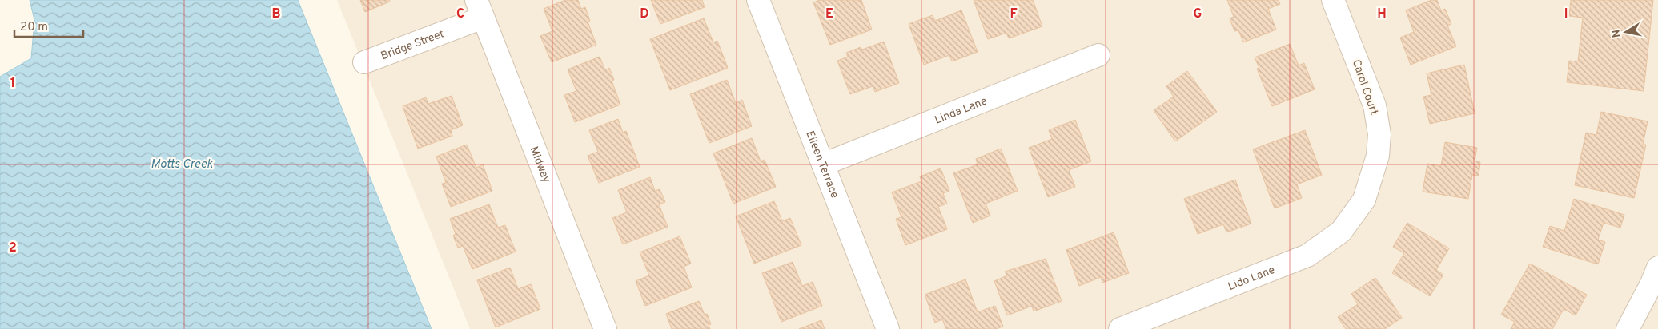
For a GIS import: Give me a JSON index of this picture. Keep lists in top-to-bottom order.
{
  "streets": {
    "street": [
      "Bridge Street",
      "Carol Court",
      "Linda Lane",
      "Midway",
      "Eileen Terrace",
      "Lido Lane"
    ]
  },
  "crossings": [
    ["Bridge Street", "Midway"],
    ["Carol Court", "Lido Lane"],
    ["Linda Lane", "Eileen Terrace"]
  ],
  "water": ["Motts Creek"],
  "scale_bar": "20 m",
  "north": "left",
  "grid": {
    "columns": [
      "B",
      "C",
      "D",
      "E",
      "F",
      "G",
      "H",
      "I"
    ],
    "rows": ["1", "2"]
  }
}
